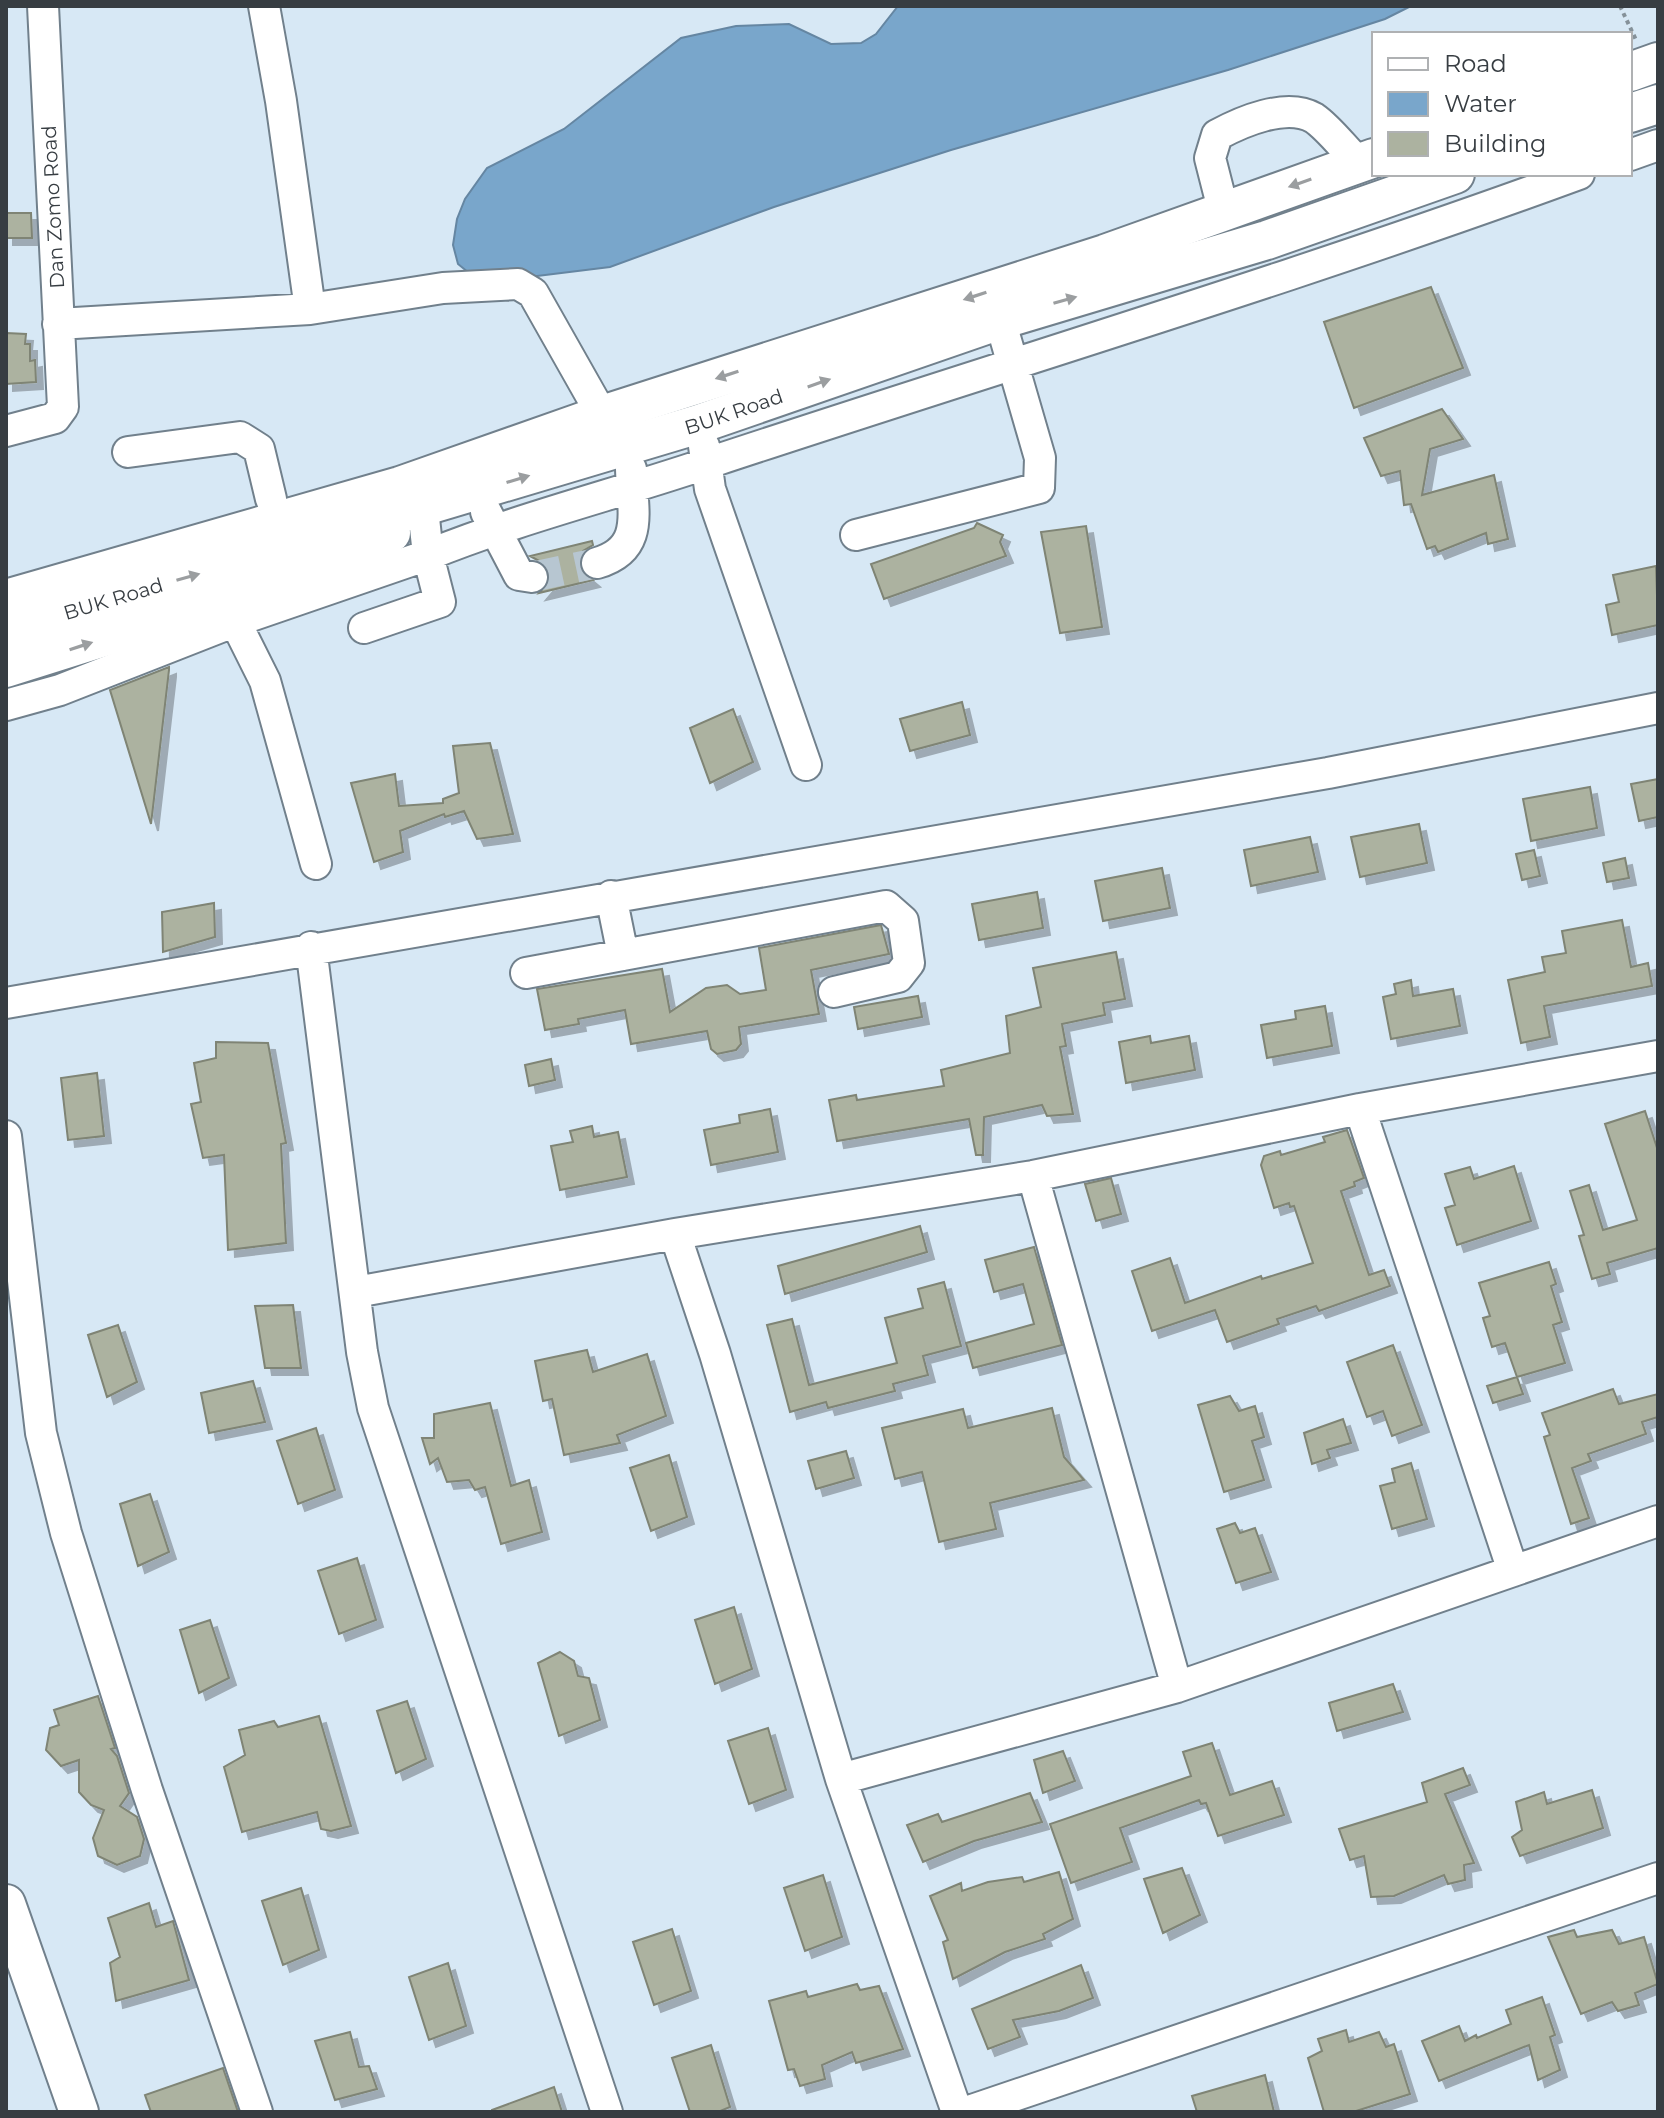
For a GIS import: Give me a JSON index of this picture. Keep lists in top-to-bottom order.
{
  "streets": {
    "main road": ["BUK Road"],
    "street": ["Dan Zomo Road"]
  },
  "legend": ["Road", "Water", "Building"]
}
